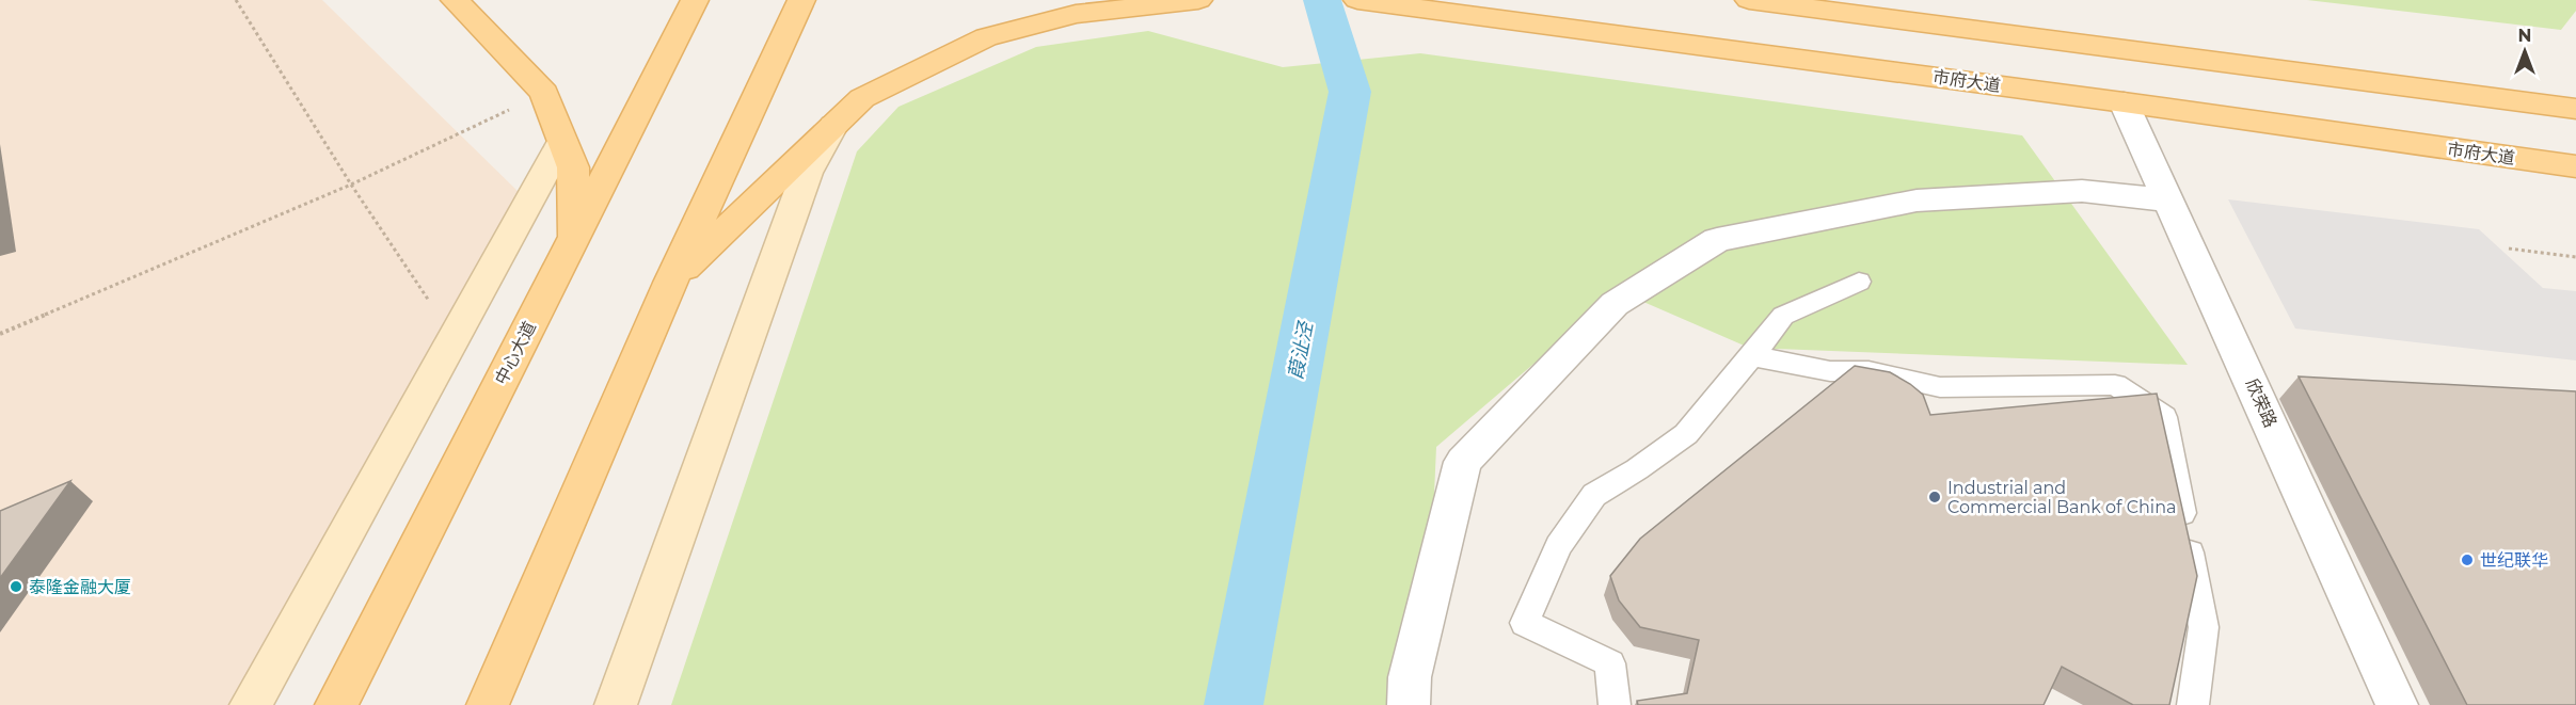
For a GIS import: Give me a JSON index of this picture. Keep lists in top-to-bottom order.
{
  "streets": {
    "main road": ["市府大道", "中心大道"],
    "street": ["欣荣路"]
  },
  "crossings": [
    ["市府大道", "欣荣路"]
  ],
  "water": ["葭沚泾"],
  "places": ["Industrial and Commercial Bank of China", "世纪联华", "泰隆金融大厦"],
  "north": "top"
}
